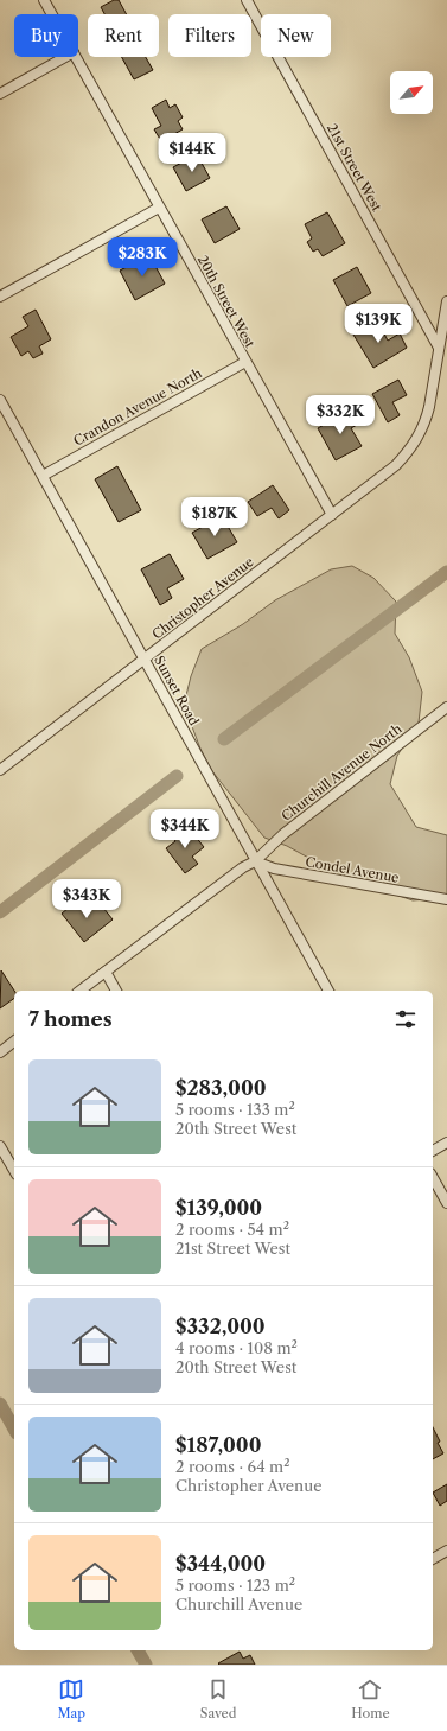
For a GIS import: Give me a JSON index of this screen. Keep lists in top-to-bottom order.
{
  "streets": {
    "street": [
      "21st Street West",
      "20th Street West",
      "Crandon Avenue North",
      "Christopher Avenue",
      "Sunset Road",
      "Churchill Avenue North",
      "Condel Avenue"
    ]
  },
  "crossings": [
    ["21st Street West", "Christopher Avenue"],
    ["20th Street West", "Crandon Avenue North"],
    ["20th Street West", "Christopher Avenue"],
    ["Crandon Avenue North", "Sunset Road"],
    ["Christopher Avenue", "Sunset Road"],
    ["Sunset Road", "Churchill Avenue North"],
    ["Sunset Road", "Condel Avenue"],
    ["Churchill Avenue North", "Condel Avenue"]
  ],
  "north": "top right",
  "page": {
    "chip": [
      "Buy",
      "Rent",
      "Filters",
      "New"
    ],
    "price": [
      "$144K",
      "$283K",
      "$139K",
      "$332K",
      "$187K",
      "$344K",
      "$343K"
    ],
    "heading": "7 homes",
    "list": [
      {
        "name": "$283,000",
        "note": "5 rooms · 133 m² · 20th Street West"
      },
      {
        "name": "$139,000",
        "note": "2 rooms · 54 m² · 21st Street West"
      },
      {
        "name": "$332,000",
        "note": "4 rooms · 108 m² · 20th Street West"
      },
      {
        "name": "$187,000",
        "note": "2 rooms · 64 m² · Christopher Avenue"
      },
      {
        "name": "$344,000",
        "note": "5 rooms · 123 m² · Churchill Avenue"
      }
    ],
    "tabs": ["Map", "Saved", "Home"]
  }
}
